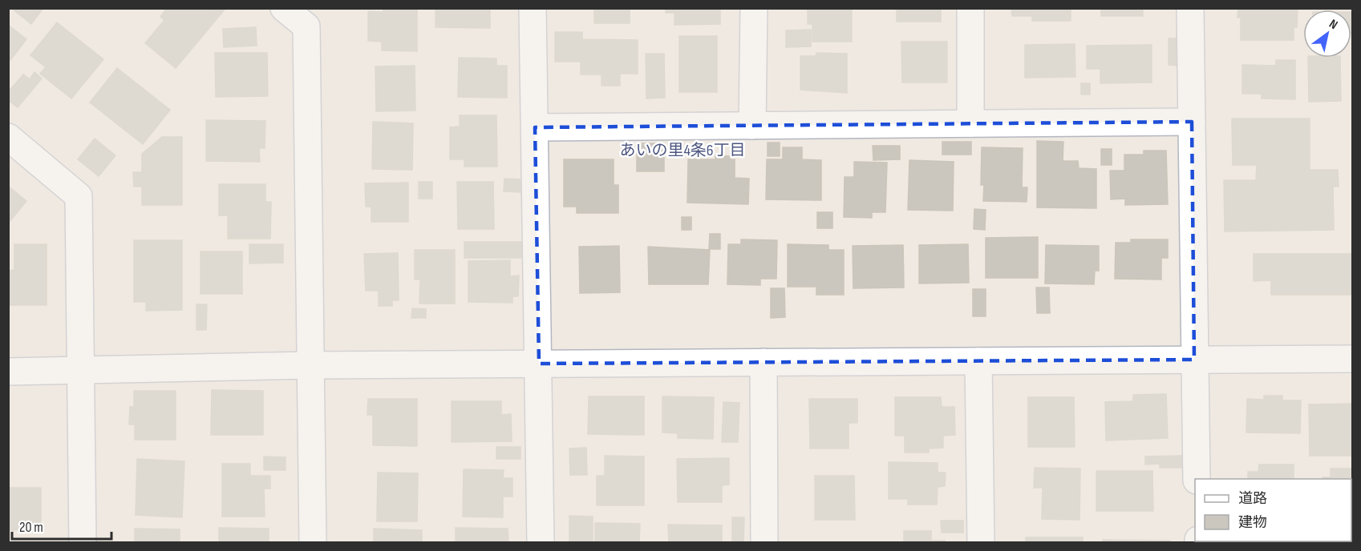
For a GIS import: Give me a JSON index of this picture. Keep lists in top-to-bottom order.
{
  "districts": ["あいの里4条6丁目"],
  "legend": ["道路", "建物"],
  "scale_bar": "20 m",
  "north": "top right"
}
